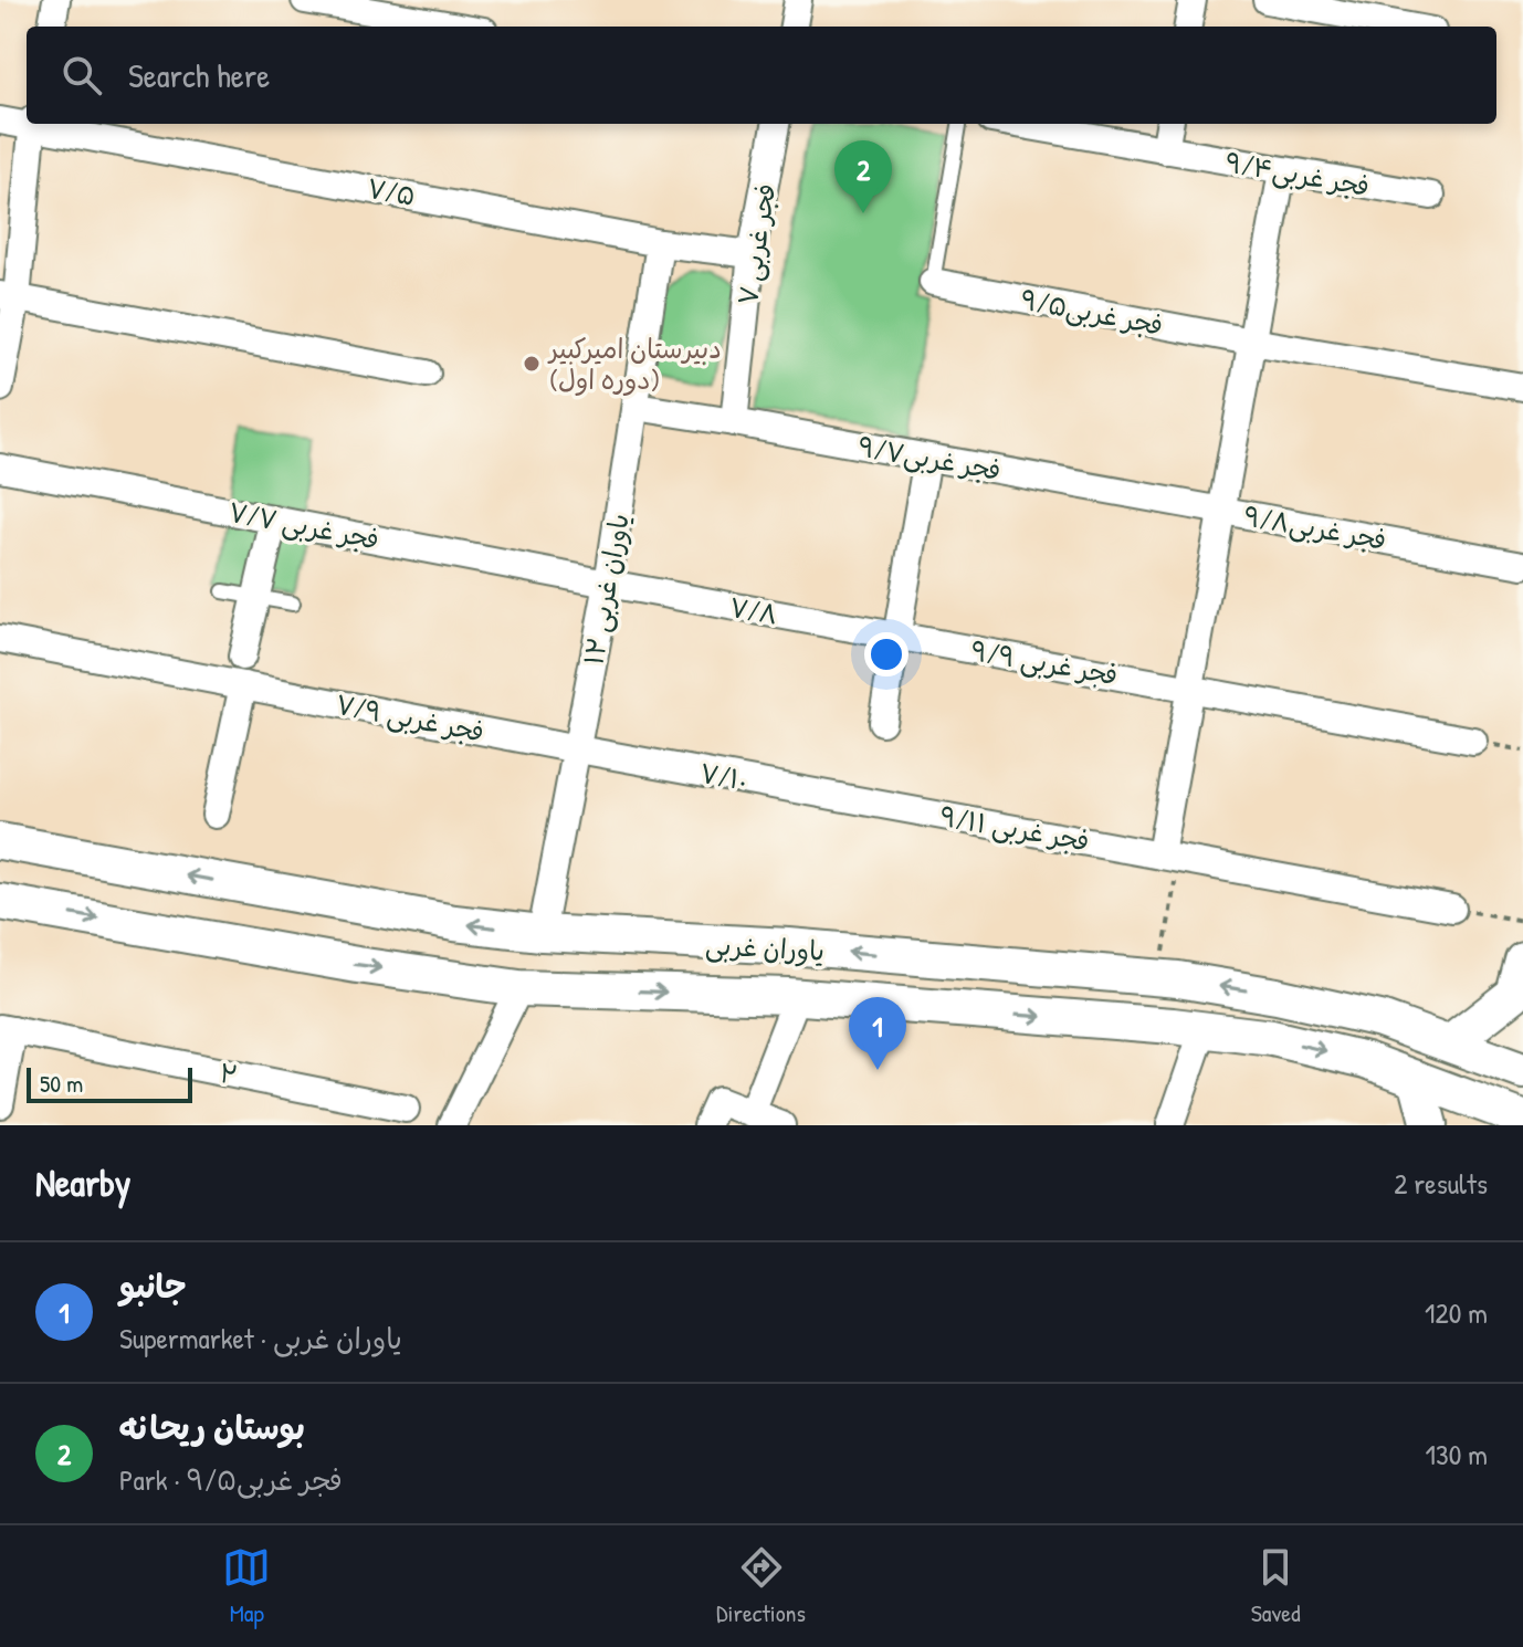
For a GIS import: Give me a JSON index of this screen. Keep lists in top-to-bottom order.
{
  "streets": {
    "main road": ["یاوران غربی"],
    "street": [
      "فجر غربی۹/۴",
      "۷/۵",
      "۷ فجر غربی",
      "فجر غربی۹/۵",
      "فجر غربی۹/۷",
      "۷/۷ فجر غربی",
      "فجر غربی۹/۸",
      "۱۲ یاوران غربی",
      "۷/۸",
      "۹/۹ فجر غربی",
      "۷/۹ فجر غربی",
      "۷/۱۰",
      "۹/۱۱ فجر غربی",
      "۲"
    ]
  },
  "crossings": [
    ["۷/۵", "۷ فجر غربی"],
    ["۷/۵", "۱۲ یاوران غربی"],
    ["۷ فجر غربی", "فجر غربی۹/۷"],
    ["فجر غربی۹/۷", "فجر غربی۹/۸"],
    ["فجر غربی۹/۷", "۱۲ یاوران غربی"],
    ["۷/۷ فجر غربی", "۱۲ یاوران غربی"],
    ["۷/۷ فجر غربی", "۷/۸"],
    ["۱۲ یاوران غربی", "۷/۸"],
    ["۱۲ یاوران غربی", "۷/۹ فجر غربی"],
    ["۱۲ یاوران غربی", "۷/۱۰"],
    ["۱۲ یاوران غربی", "یاوران غربی"],
    ["۷/۸", "۹/۹ فجر غربی"],
    ["۷/۹ فجر غربی", "۷/۱۰"],
    ["۷/۱۰", "۹/۱۱ فجر غربی"]
  ],
  "places": ["دبیرستان امیرکبیر (دوره اول)"],
  "scale_bar": "50 m",
  "page": {
    "search": "Search here",
    "pins": ["2", "1"],
    "scale": "50 m",
    "heading": ["Nearby", "2 results"],
    "list": [
      {
        "mark": "1",
        "name": "جانبو",
        "note": "Supermarket · یاوران غربی",
        "value": "120 m"
      },
      {
        "mark": "2",
        "name": "بوستان ریحانه",
        "note": "Park · فجر غربی۹/۵",
        "value": "130 m"
      }
    ],
    "nav": ["Map", "Directions", "Saved"]
  }
}
